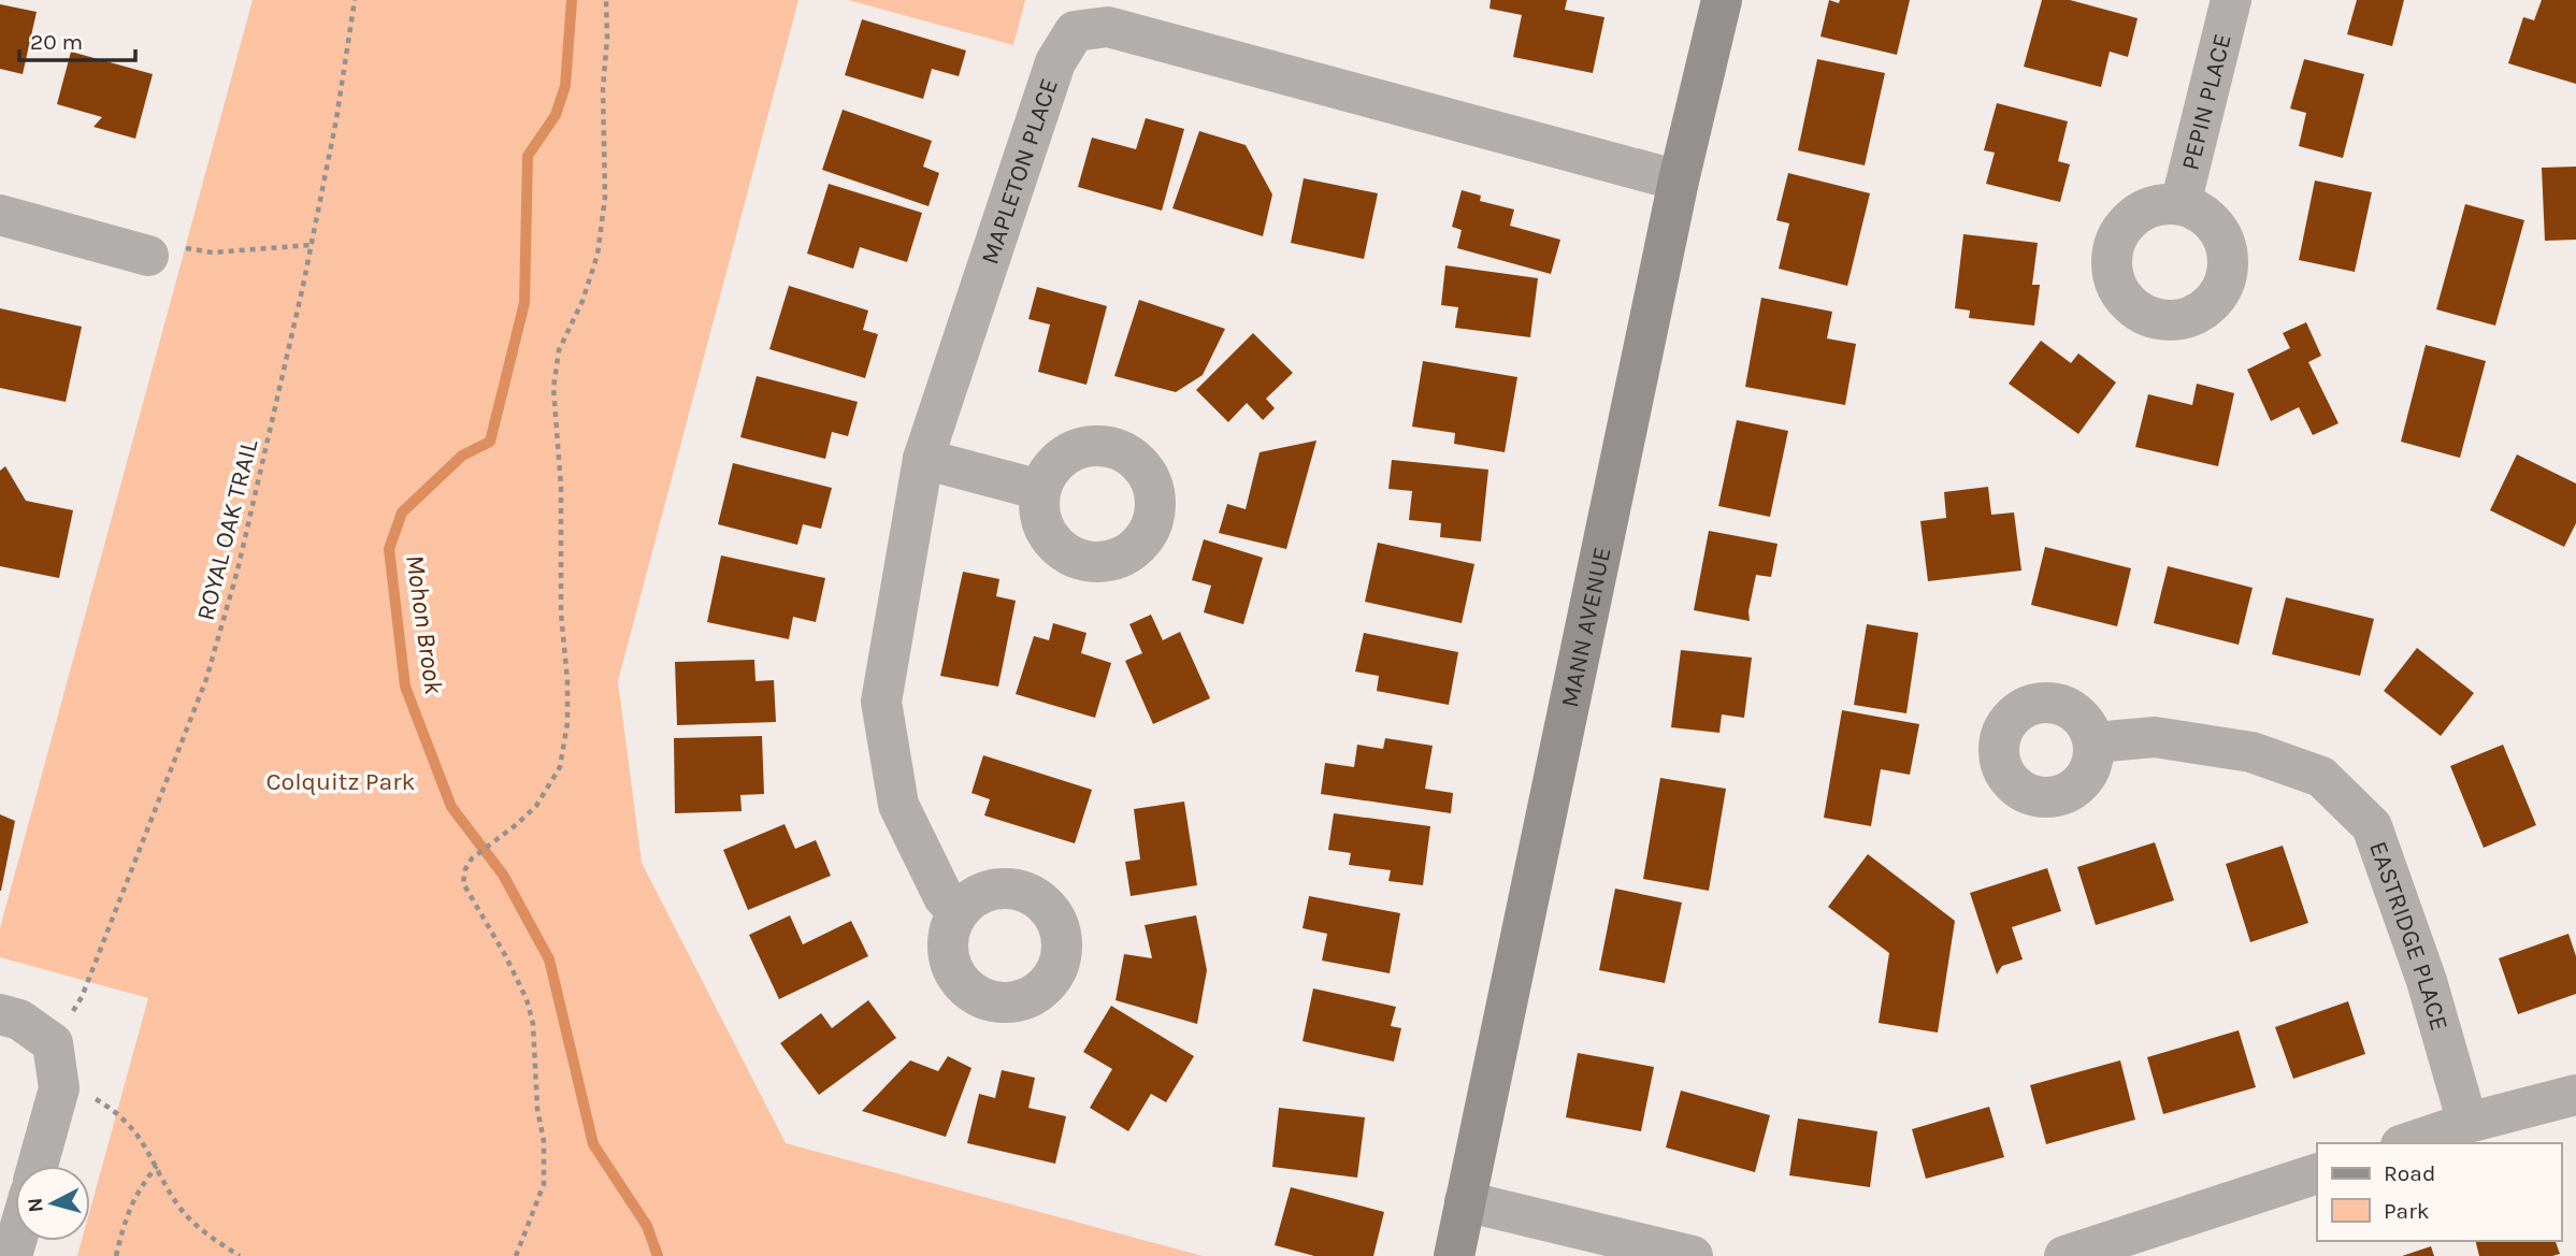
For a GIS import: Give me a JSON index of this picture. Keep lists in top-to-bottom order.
{
  "streets": {
    "main road": ["MANN AVENUE"],
    "street": ["PEPIN PLACE", "MAPLETON PLACE", "EASTRIDGE PLACE"],
    "path": ["ROYAL OAK TRAIL"]
  },
  "crossings": [
    ["MAPLETON PLACE", "MANN AVENUE"]
  ],
  "water": ["Mohon Brook"],
  "parks": ["Colquitz Park"],
  "legend": ["Road", "Park"],
  "scale_bar": "20 m",
  "north": "left"
}
